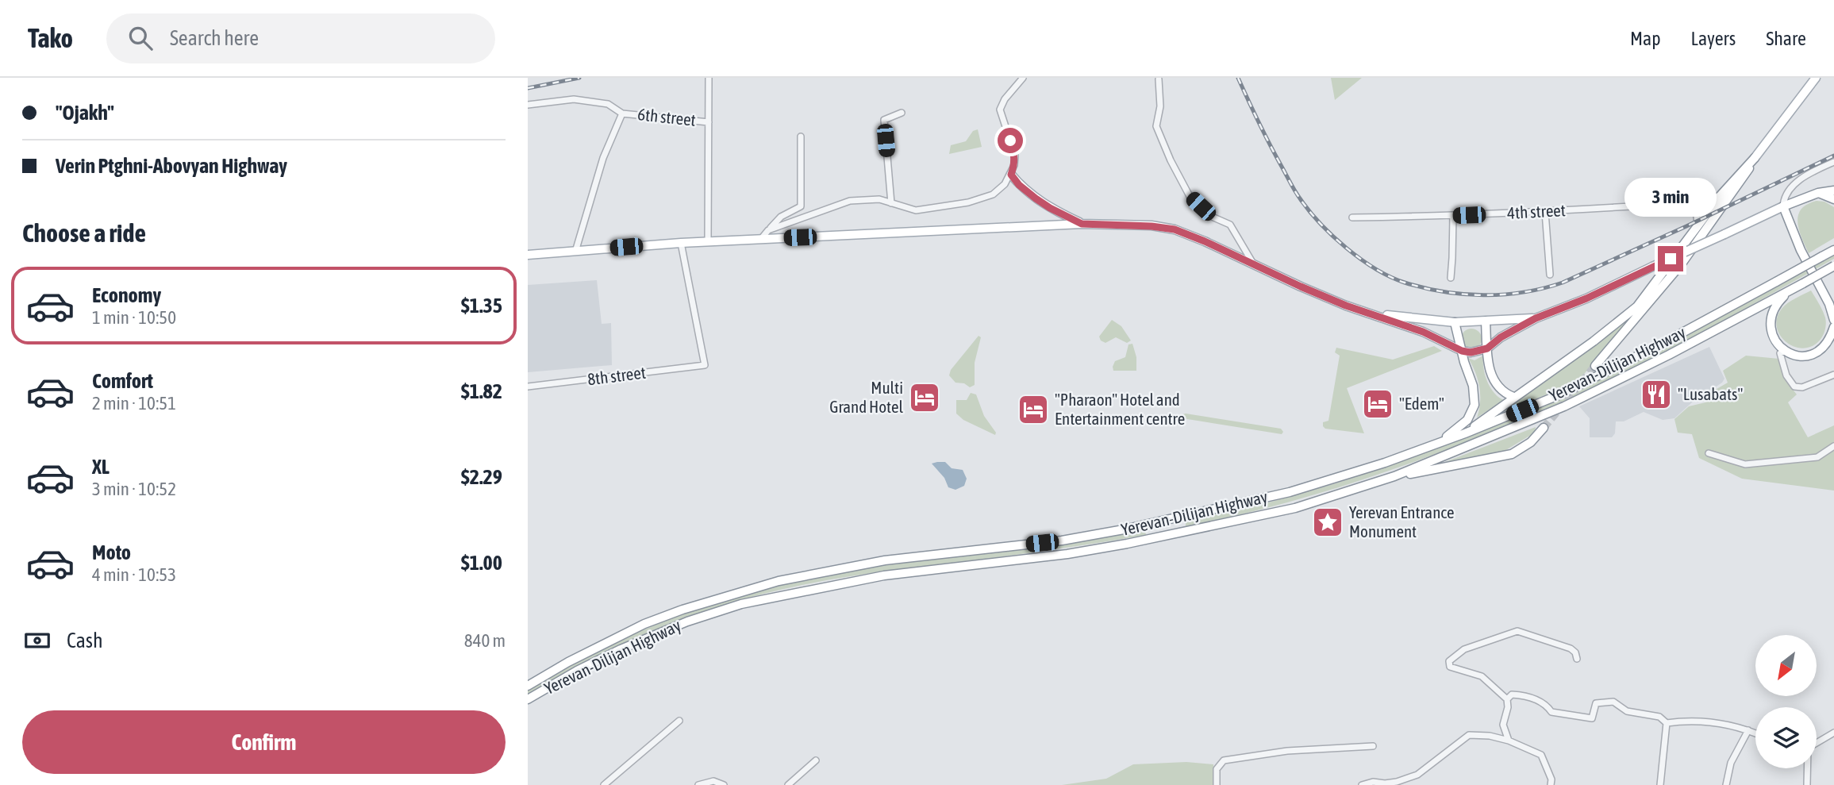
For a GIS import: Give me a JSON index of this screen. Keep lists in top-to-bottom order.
{
  "streets": {
    "main road": ["Yerevan-Dilijan Highway"],
    "street": ["6th street", "4th street", "8th street"]
  },
  "places": {
    "restaurant": ["\"Lusabats\""],
    "hotel": ["Multi Grand Hotel", "\"Edem\"", "\"Pharaon\" Hotel and Entertainment centre"],
    "place": ["Yerevan Entrance Monument"]
  },
  "north": "bottom left",
  "page": {
    "header": "Tako",
    "search": "Search here",
    "nav": ["Map", "Layers", "Share"],
    "banner": ["\"Ojakh\"", "Verin Ptghni-Abovyan Highway"],
    "bubble": "3 min",
    "heading": "Choose a ride",
    "list": [
      {
        "name": "Economy",
        "note": "1 min · 10:50",
        "value": "$1.35"
      },
      {
        "name": "Comfort",
        "note": "2 min · 10:51",
        "value": "$1.82"
      },
      {
        "name": "XL",
        "note": "3 min · 10:52",
        "value": "$2.29"
      },
      {
        "name": "Moto",
        "note": "4 min · 10:53",
        "value": "$1.00"
      }
    ],
    "pay": ["Cash", "840 m"],
    "buttons": "Confirm"
  }
}
